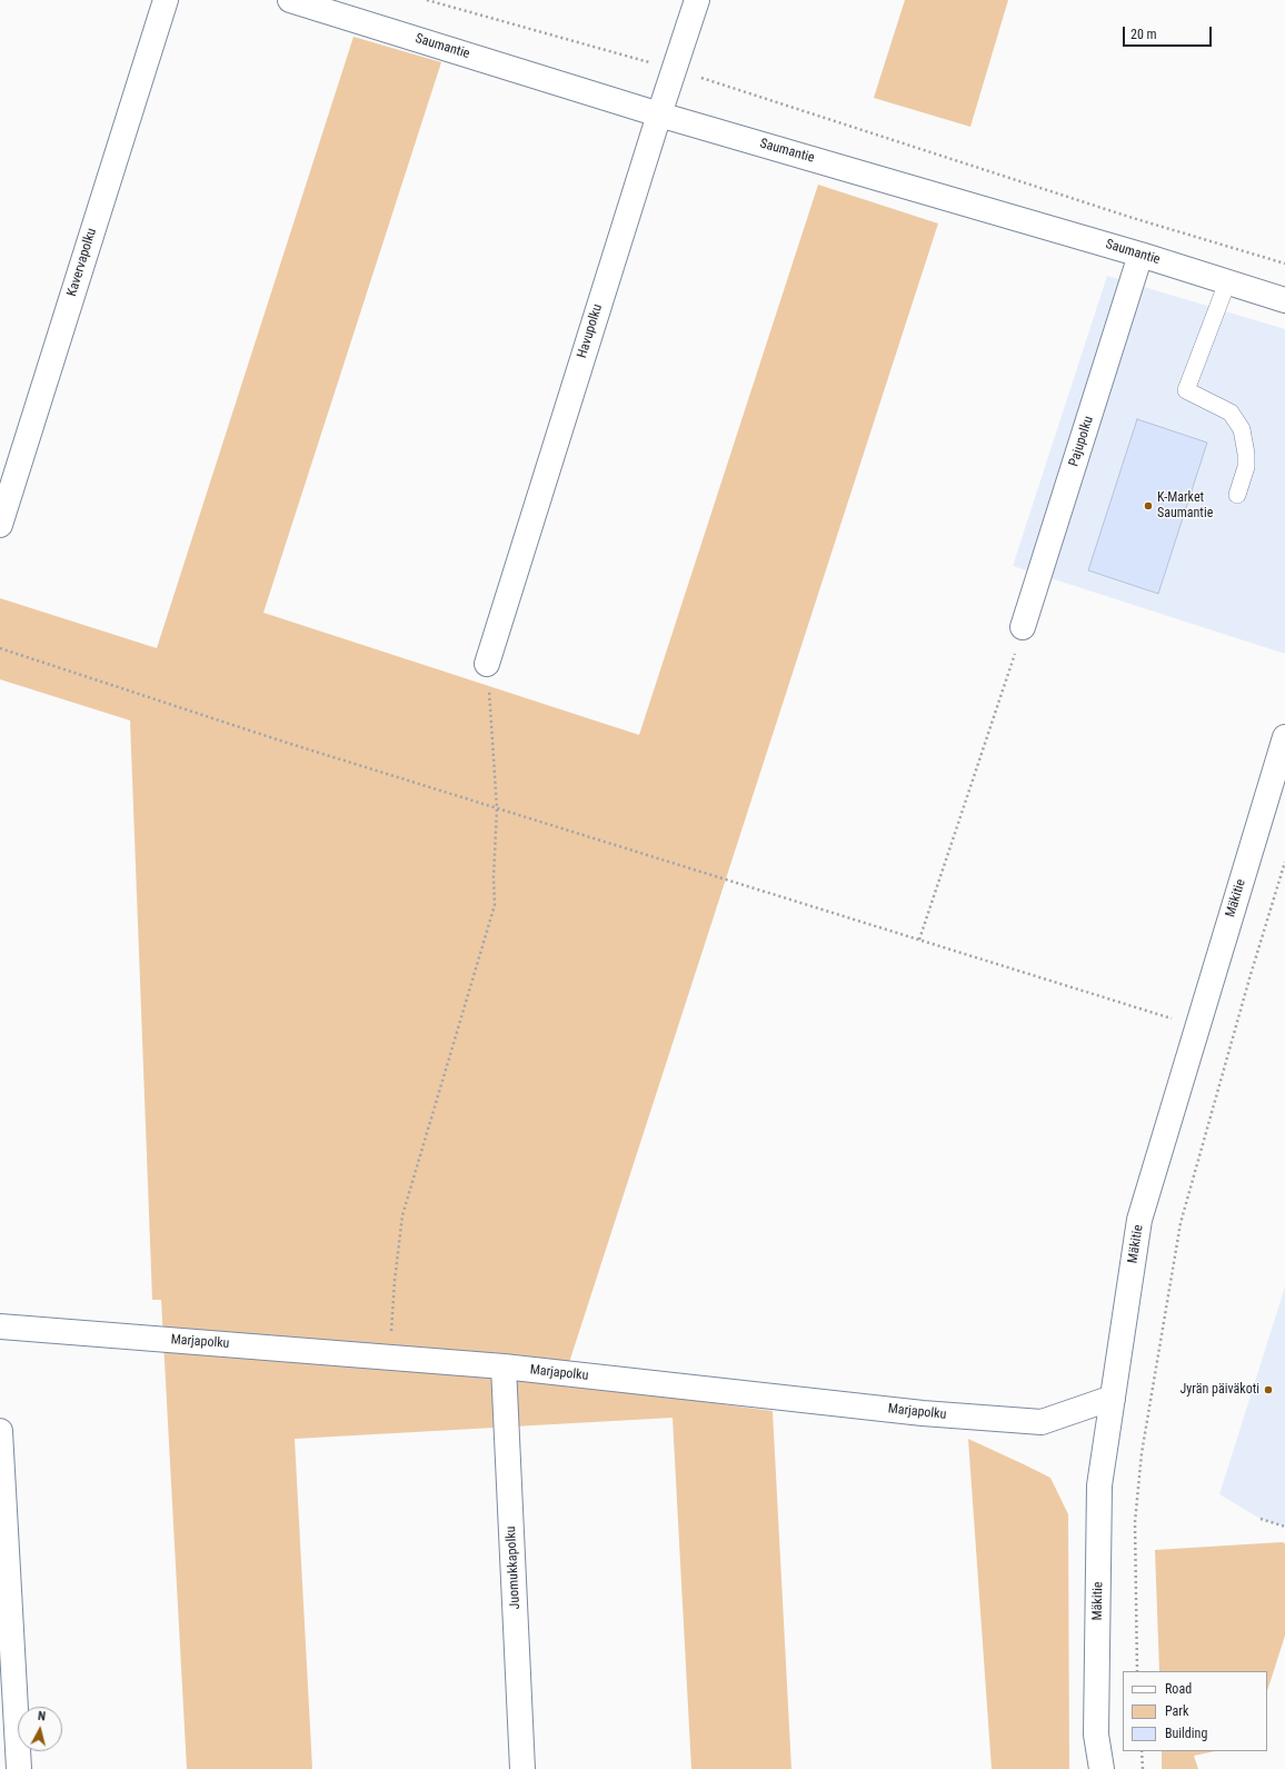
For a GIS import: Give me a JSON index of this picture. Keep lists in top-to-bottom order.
{
  "streets": {
    "street": [
      "Saumantie",
      "Kavervapolku",
      "Havupolku",
      "Pajupolku",
      "Mäkitie",
      "Marjapolku",
      "Juomukkapolku"
    ]
  },
  "crossings": [
    ["Saumantie", "Havupolku"],
    ["Saumantie", "Pajupolku"],
    ["Mäkitie", "Marjapolku"],
    ["Marjapolku", "Juomukkapolku"]
  ],
  "places": ["K-Market Saumantie", "Jyrän päiväkoti"],
  "legend": ["Road", "Park", "Building"],
  "scale_bar": "20 m",
  "north": "top"
}
